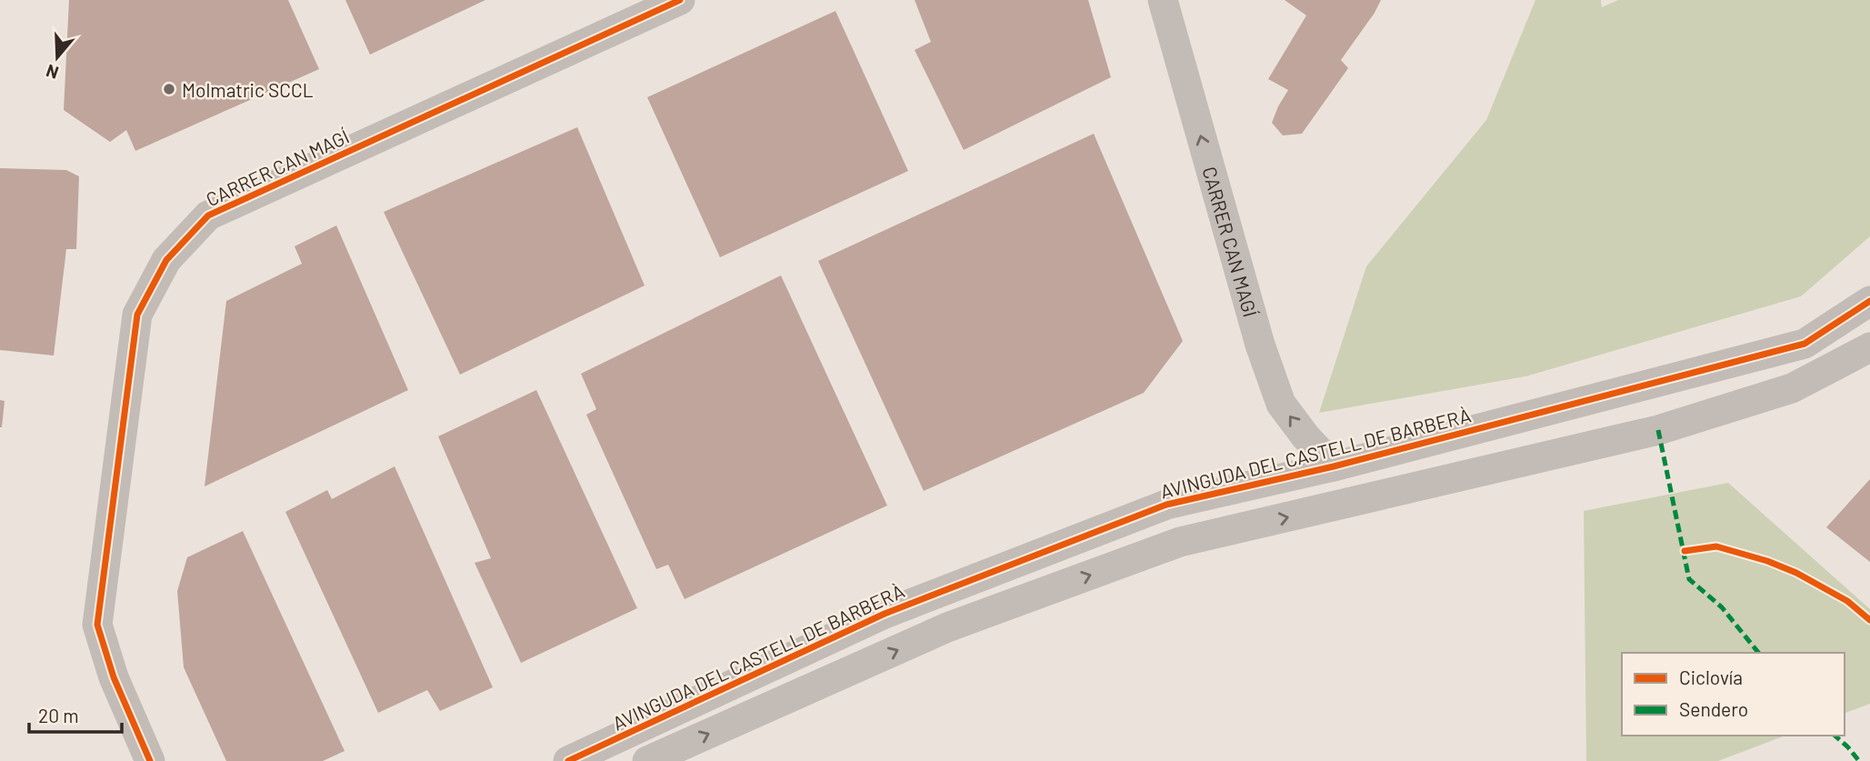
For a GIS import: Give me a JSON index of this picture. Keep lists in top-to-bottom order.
{
  "streets": {
    "street": ["CARRER CAN MAGÍ", "AVINGUDA DEL CASTELL DE BARBERÀ"]
  },
  "crossings": [
    ["CARRER CAN MAGÍ", "AVINGUDA DEL CASTELL DE BARBERÀ"]
  ],
  "places": ["Molmatric SCCL"],
  "legend": ["Ciclovía", "Sendero"],
  "scale_bar": "20 m",
  "north": "bottom"
}
